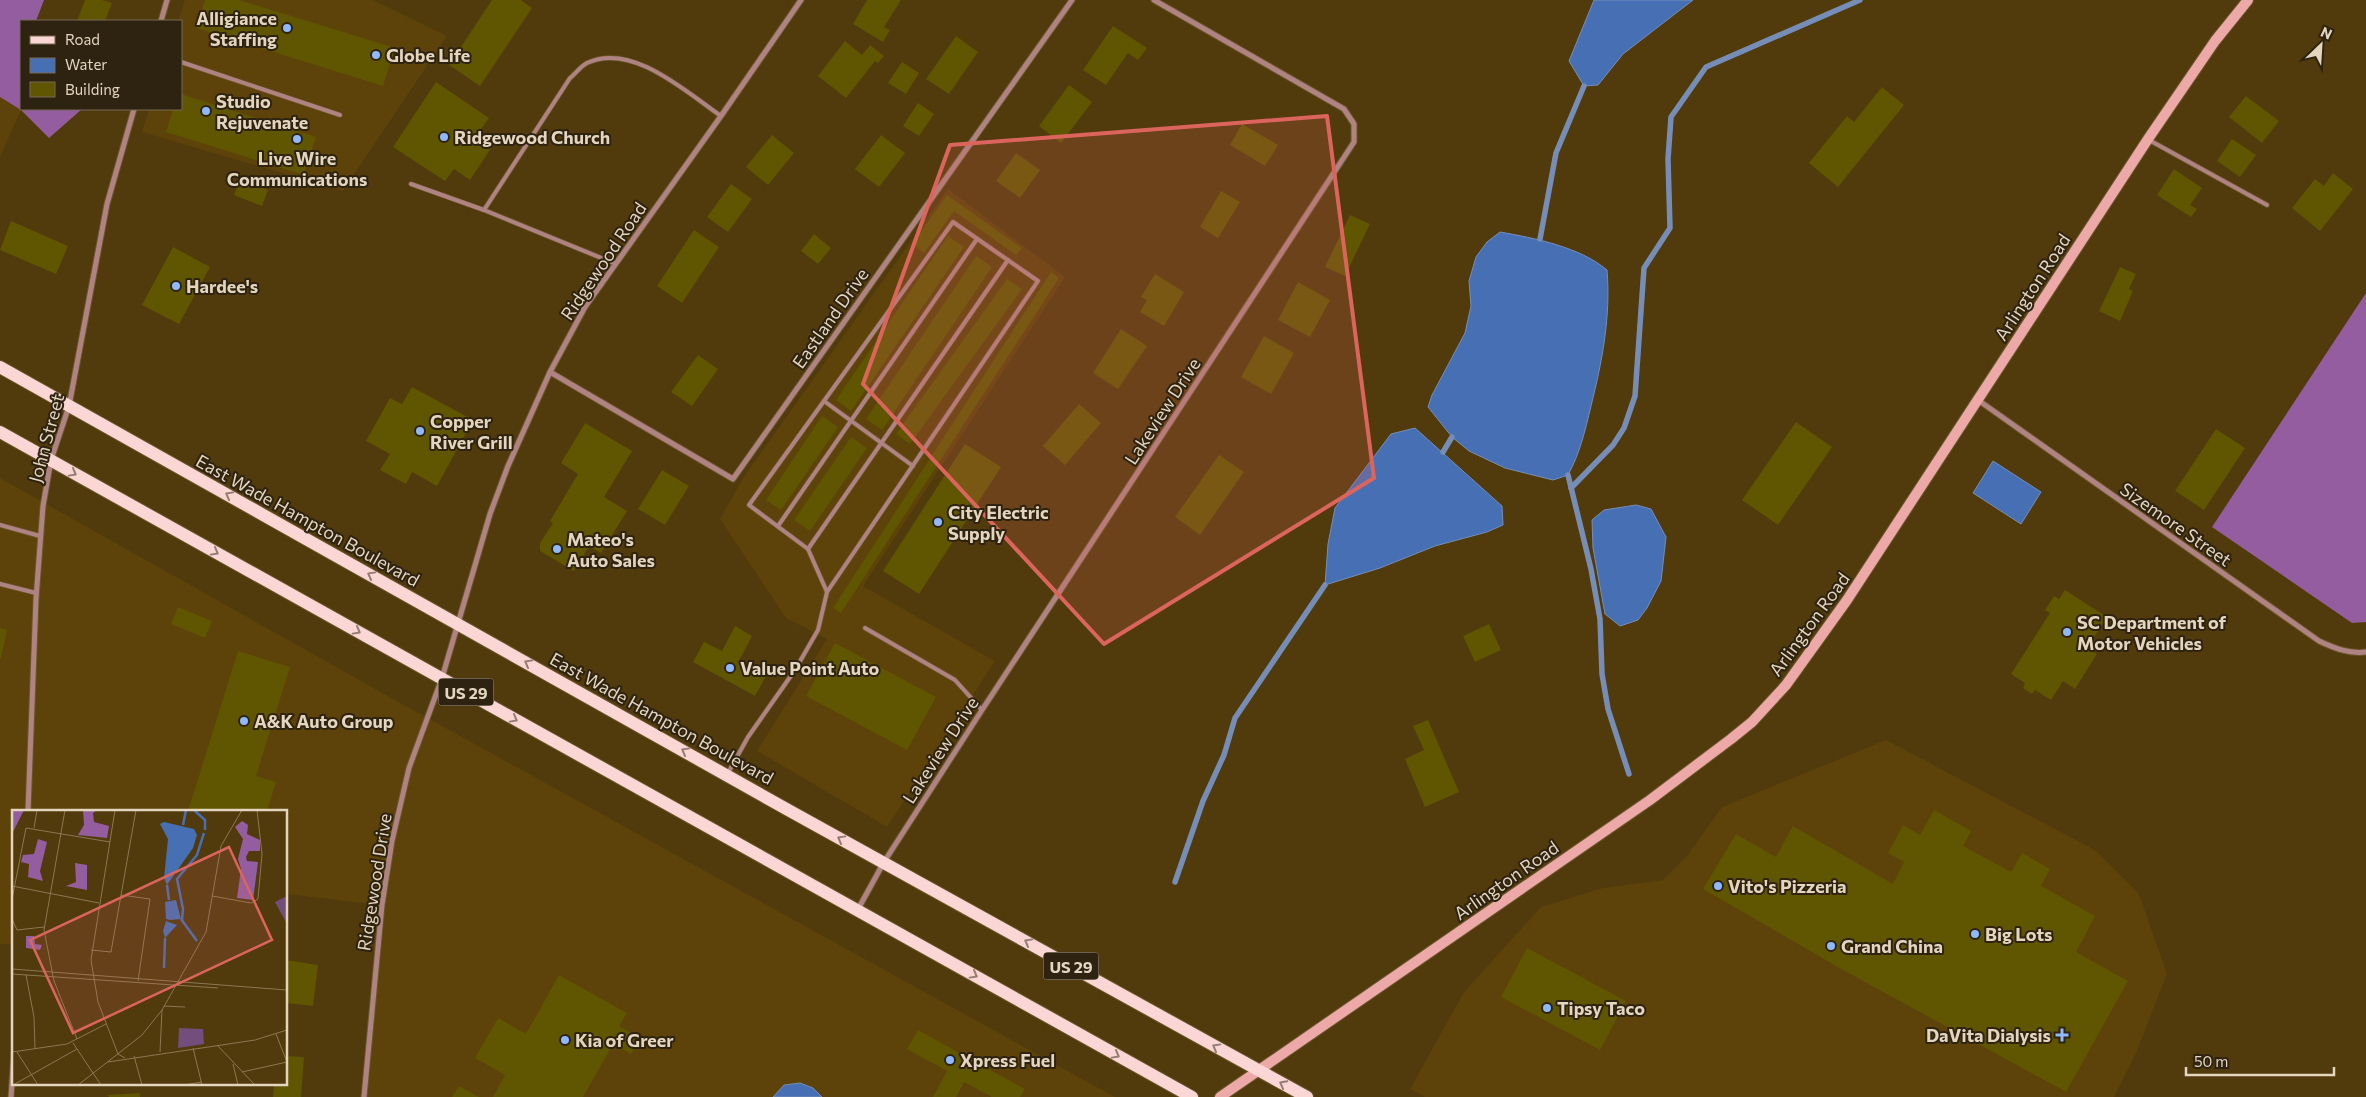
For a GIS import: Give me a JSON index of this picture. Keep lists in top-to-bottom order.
{
  "streets": {
    "main road": ["Arlington Road", "East Wade Hampton Boulevard", "US 29"],
    "street": [
      "Ridgewood Road",
      "Eastland Drive",
      "Lakeview Drive",
      "John Street",
      "Sizemore Street",
      "Ridgewood Drive"
    ]
  },
  "crossings": [
    ["Ridgewood Road", "Eastland Drive"],
    ["Ridgewood Road", "East Wade Hampton Boulevard"],
    ["Ridgewood Road", "US 29"],
    ["Ridgewood Road", "Ridgewood Drive"],
    ["Arlington Road", "East Wade Hampton Boulevard"],
    ["Arlington Road", "Sizemore Street"],
    ["Lakeview Drive", "East Wade Hampton Boulevard"],
    ["Lakeview Drive", "US 29"],
    ["John Street", "East Wade Hampton Boulevard"],
    ["John Street", "US 29"],
    ["US 29", "Ridgewood Drive"]
  ],
  "places": {
    "other": [
      "Alligiance Staffing",
      "Globe Life",
      "Studio Rejuvenate",
      "Ridgewood Church",
      "Live Wire Communications",
      "Hardee's",
      "Copper River Grill",
      "City Electric Supply",
      "Mateo's Auto Sales",
      "SC Department of Motor Vehicles",
      "Value Point Auto",
      "A&K Auto Group",
      "Vito's Pizzeria",
      "Big Lots",
      "Grand China",
      "Tipsy Taco",
      "Kia of Greer",
      "Xpress Fuel"
    ],
    "health": ["DaVita Dialysis"]
  },
  "legend": ["Road", "Water", "Building"],
  "scale_bar": "50 m",
  "north": "top right"
}
